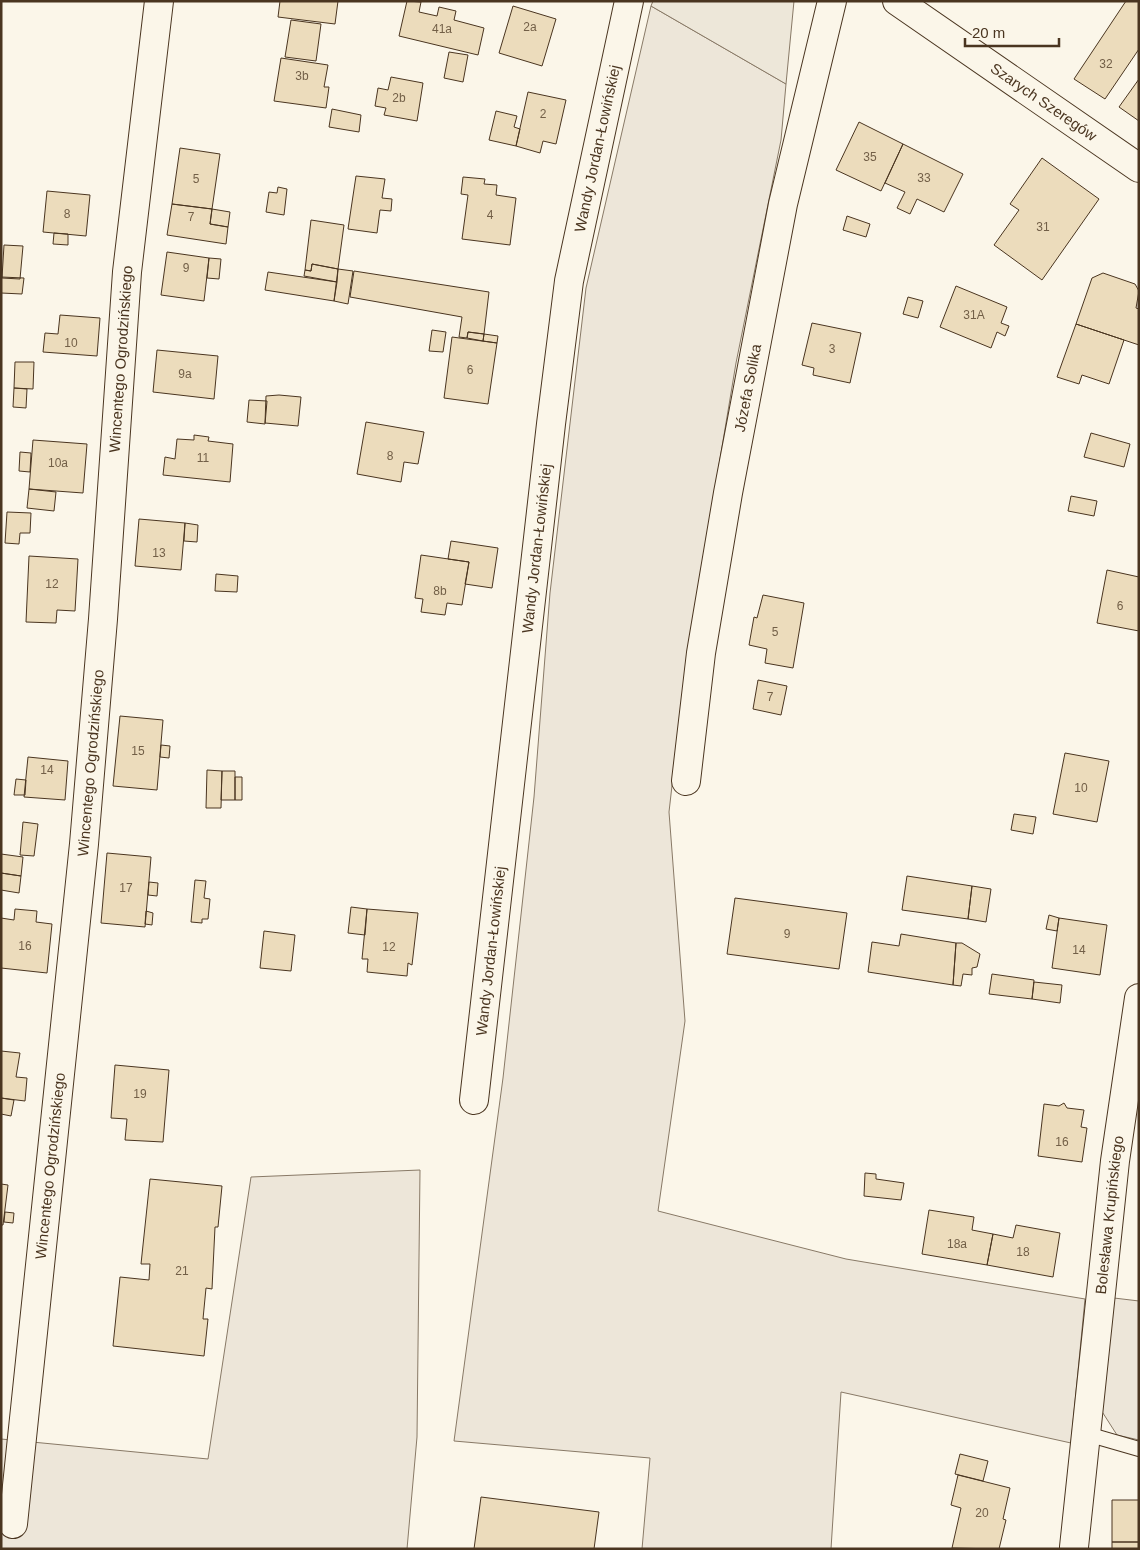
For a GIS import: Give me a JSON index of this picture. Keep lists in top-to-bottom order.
{
  "streets": {
    "street": [
      "Szarych Szeregów",
      "Wandy Jordan-Łowińskiej",
      "Wincentego Ogrodzińskiego",
      "Józefa Solika",
      "Bolesława Krupińskiego"
    ]
  },
  "house_numbers": [
    "2a",
    "41a",
    "32",
    "3b",
    "2b",
    "2",
    "35",
    "33",
    "5",
    "8",
    "4",
    "7",
    "31",
    "9",
    "31A",
    "10",
    "3",
    "6",
    "9a",
    "8",
    "11",
    "10a",
    "13",
    "12",
    "8b",
    "6",
    "5",
    "7",
    "15",
    "14",
    "10",
    "17",
    "9",
    "16",
    "12",
    "14",
    "19",
    "16",
    "18a",
    "18",
    "21",
    "20"
  ],
  "scale_bar": "20 m"
}
